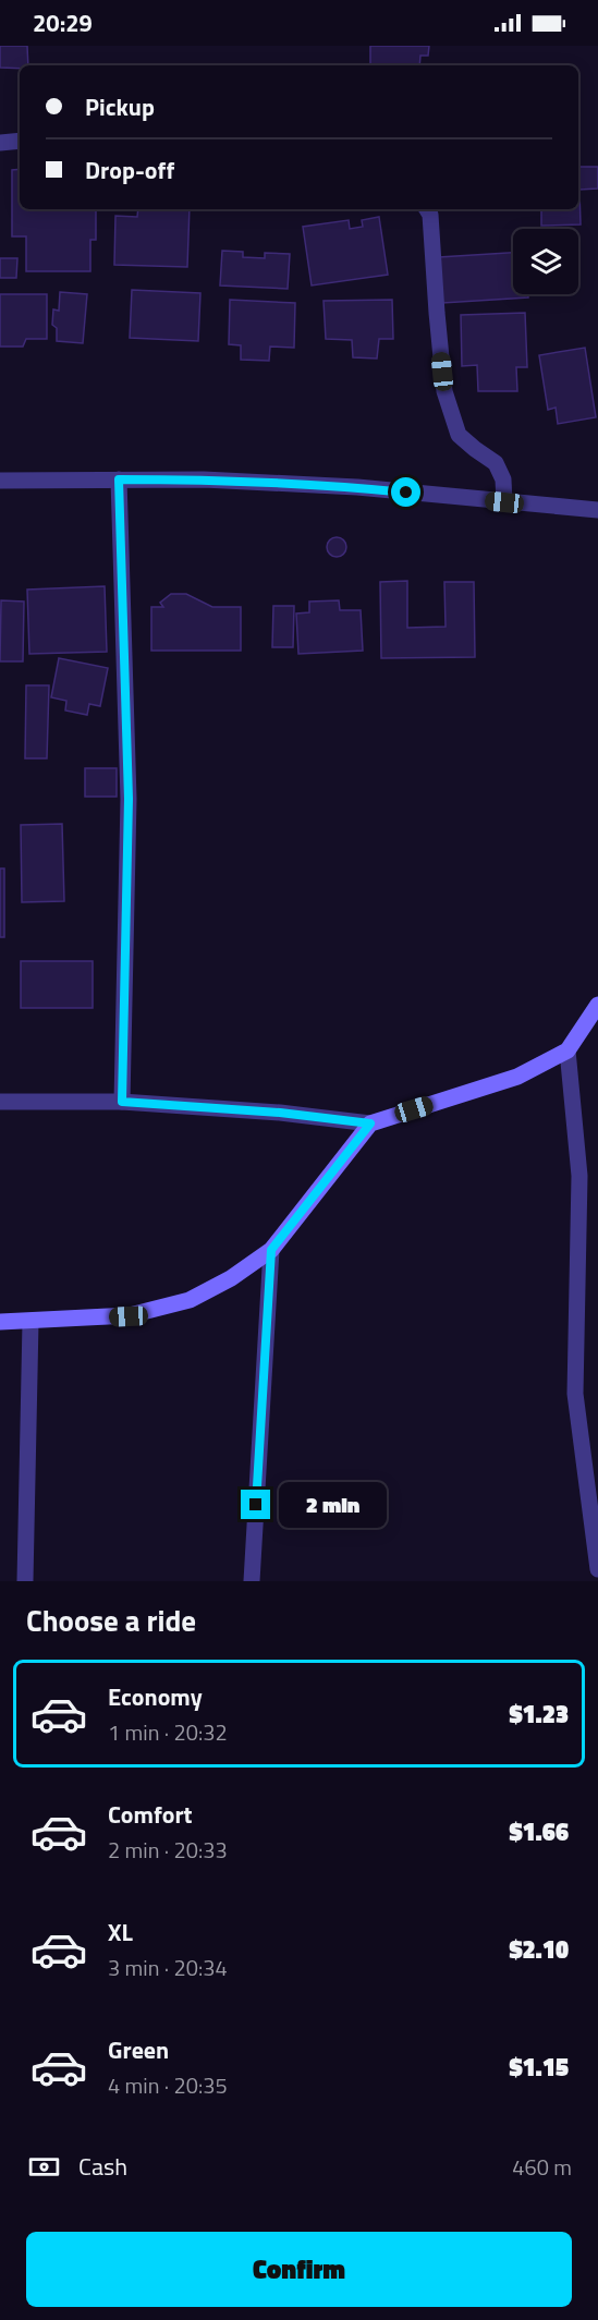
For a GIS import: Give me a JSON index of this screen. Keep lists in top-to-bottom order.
{
  "page": {
    "status": "20:29",
    "banner": ["Pickup", "Drop-off"],
    "bubble": "2 min",
    "heading": "Choose a ride",
    "list": [
      {
        "name": "Economy",
        "note": "1 min · 20:32",
        "value": "$1.23"
      },
      {
        "name": "Comfort",
        "note": "2 min · 20:33",
        "value": "$1.66"
      },
      {
        "name": "XL",
        "note": "3 min · 20:34",
        "value": "$2.10"
      },
      {
        "name": "Green",
        "note": "4 min · 20:35",
        "value": "$1.15"
      }
    ],
    "pay": ["Cash", "460 m"],
    "buttons": "Confirm"
  }
}
